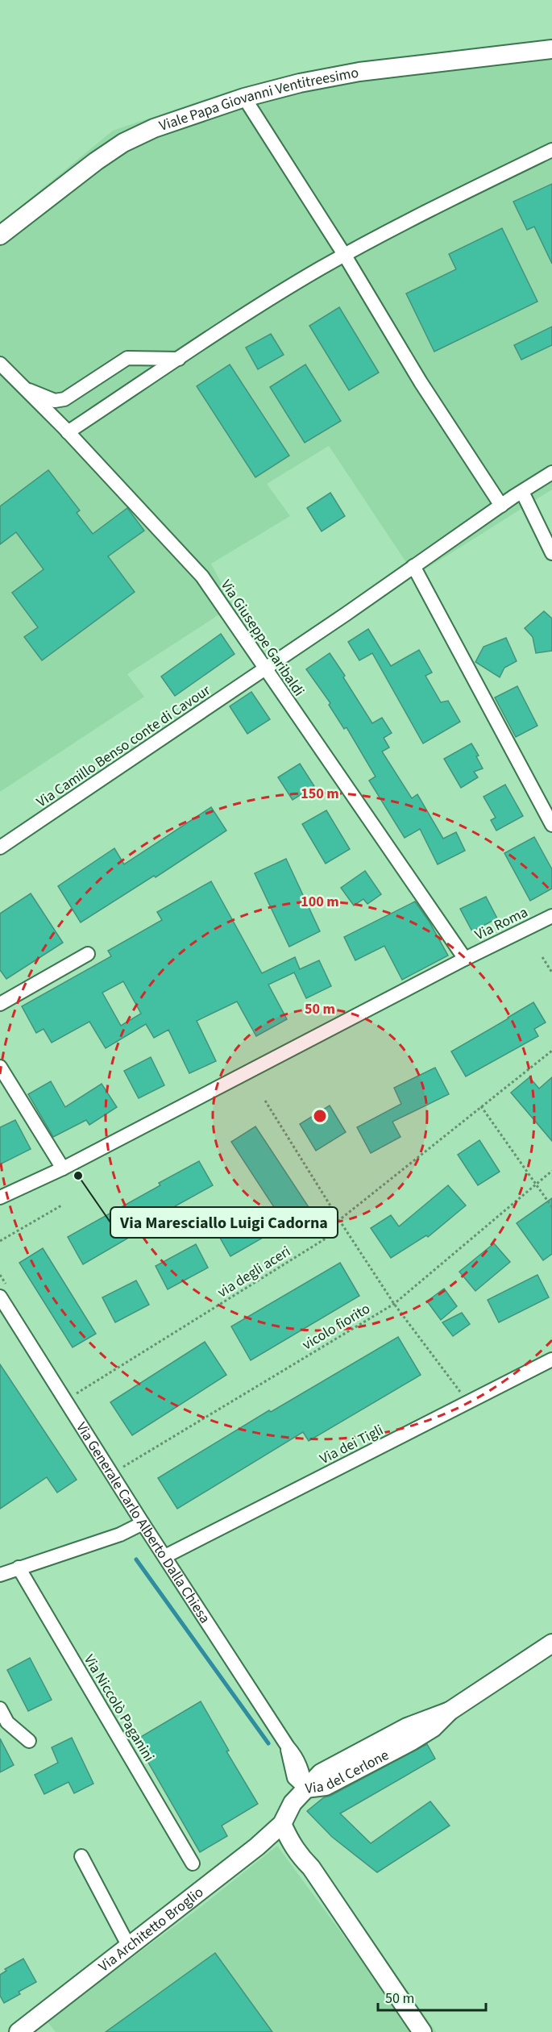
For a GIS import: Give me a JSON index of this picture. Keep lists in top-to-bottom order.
{
  "streets": {
    "street": [
      "Viale Papa Giovanni Ventitreesimo",
      "Via Giuseppe Garibaldi",
      "Via Camillo Benso conte di Cavour",
      "Via Roma",
      "Via dei Tigli",
      "Via Generale Carlo Alberto Dalla Chiesa",
      "Via Niccolò Paganini",
      "Via del Cerlone",
      "Via Architetto Broglio"
    ],
    "path": ["via degli aceri", "vicolo fiorito"]
  },
  "crossings": [
    ["Via Giuseppe Garibaldi", "Via Camillo Benso conte di Cavour"],
    ["Via Giuseppe Garibaldi", "Via Roma"],
    ["via degli aceri", "Via Generale Carlo Alberto Dalla Chiesa"],
    ["vicolo fiorito", "Via Generale Carlo Alberto Dalla Chiesa"],
    ["Via dei Tigli", "Via Generale Carlo Alberto Dalla Chiesa"],
    ["Via Generale Carlo Alberto Dalla Chiesa", "Via del Cerlone"]
  ],
  "places": ["Via Maresciallo Luigi Cadorna"],
  "scale_bar": "50 m",
  "rings": ["150 m", "100 m", "50 m"]
}
